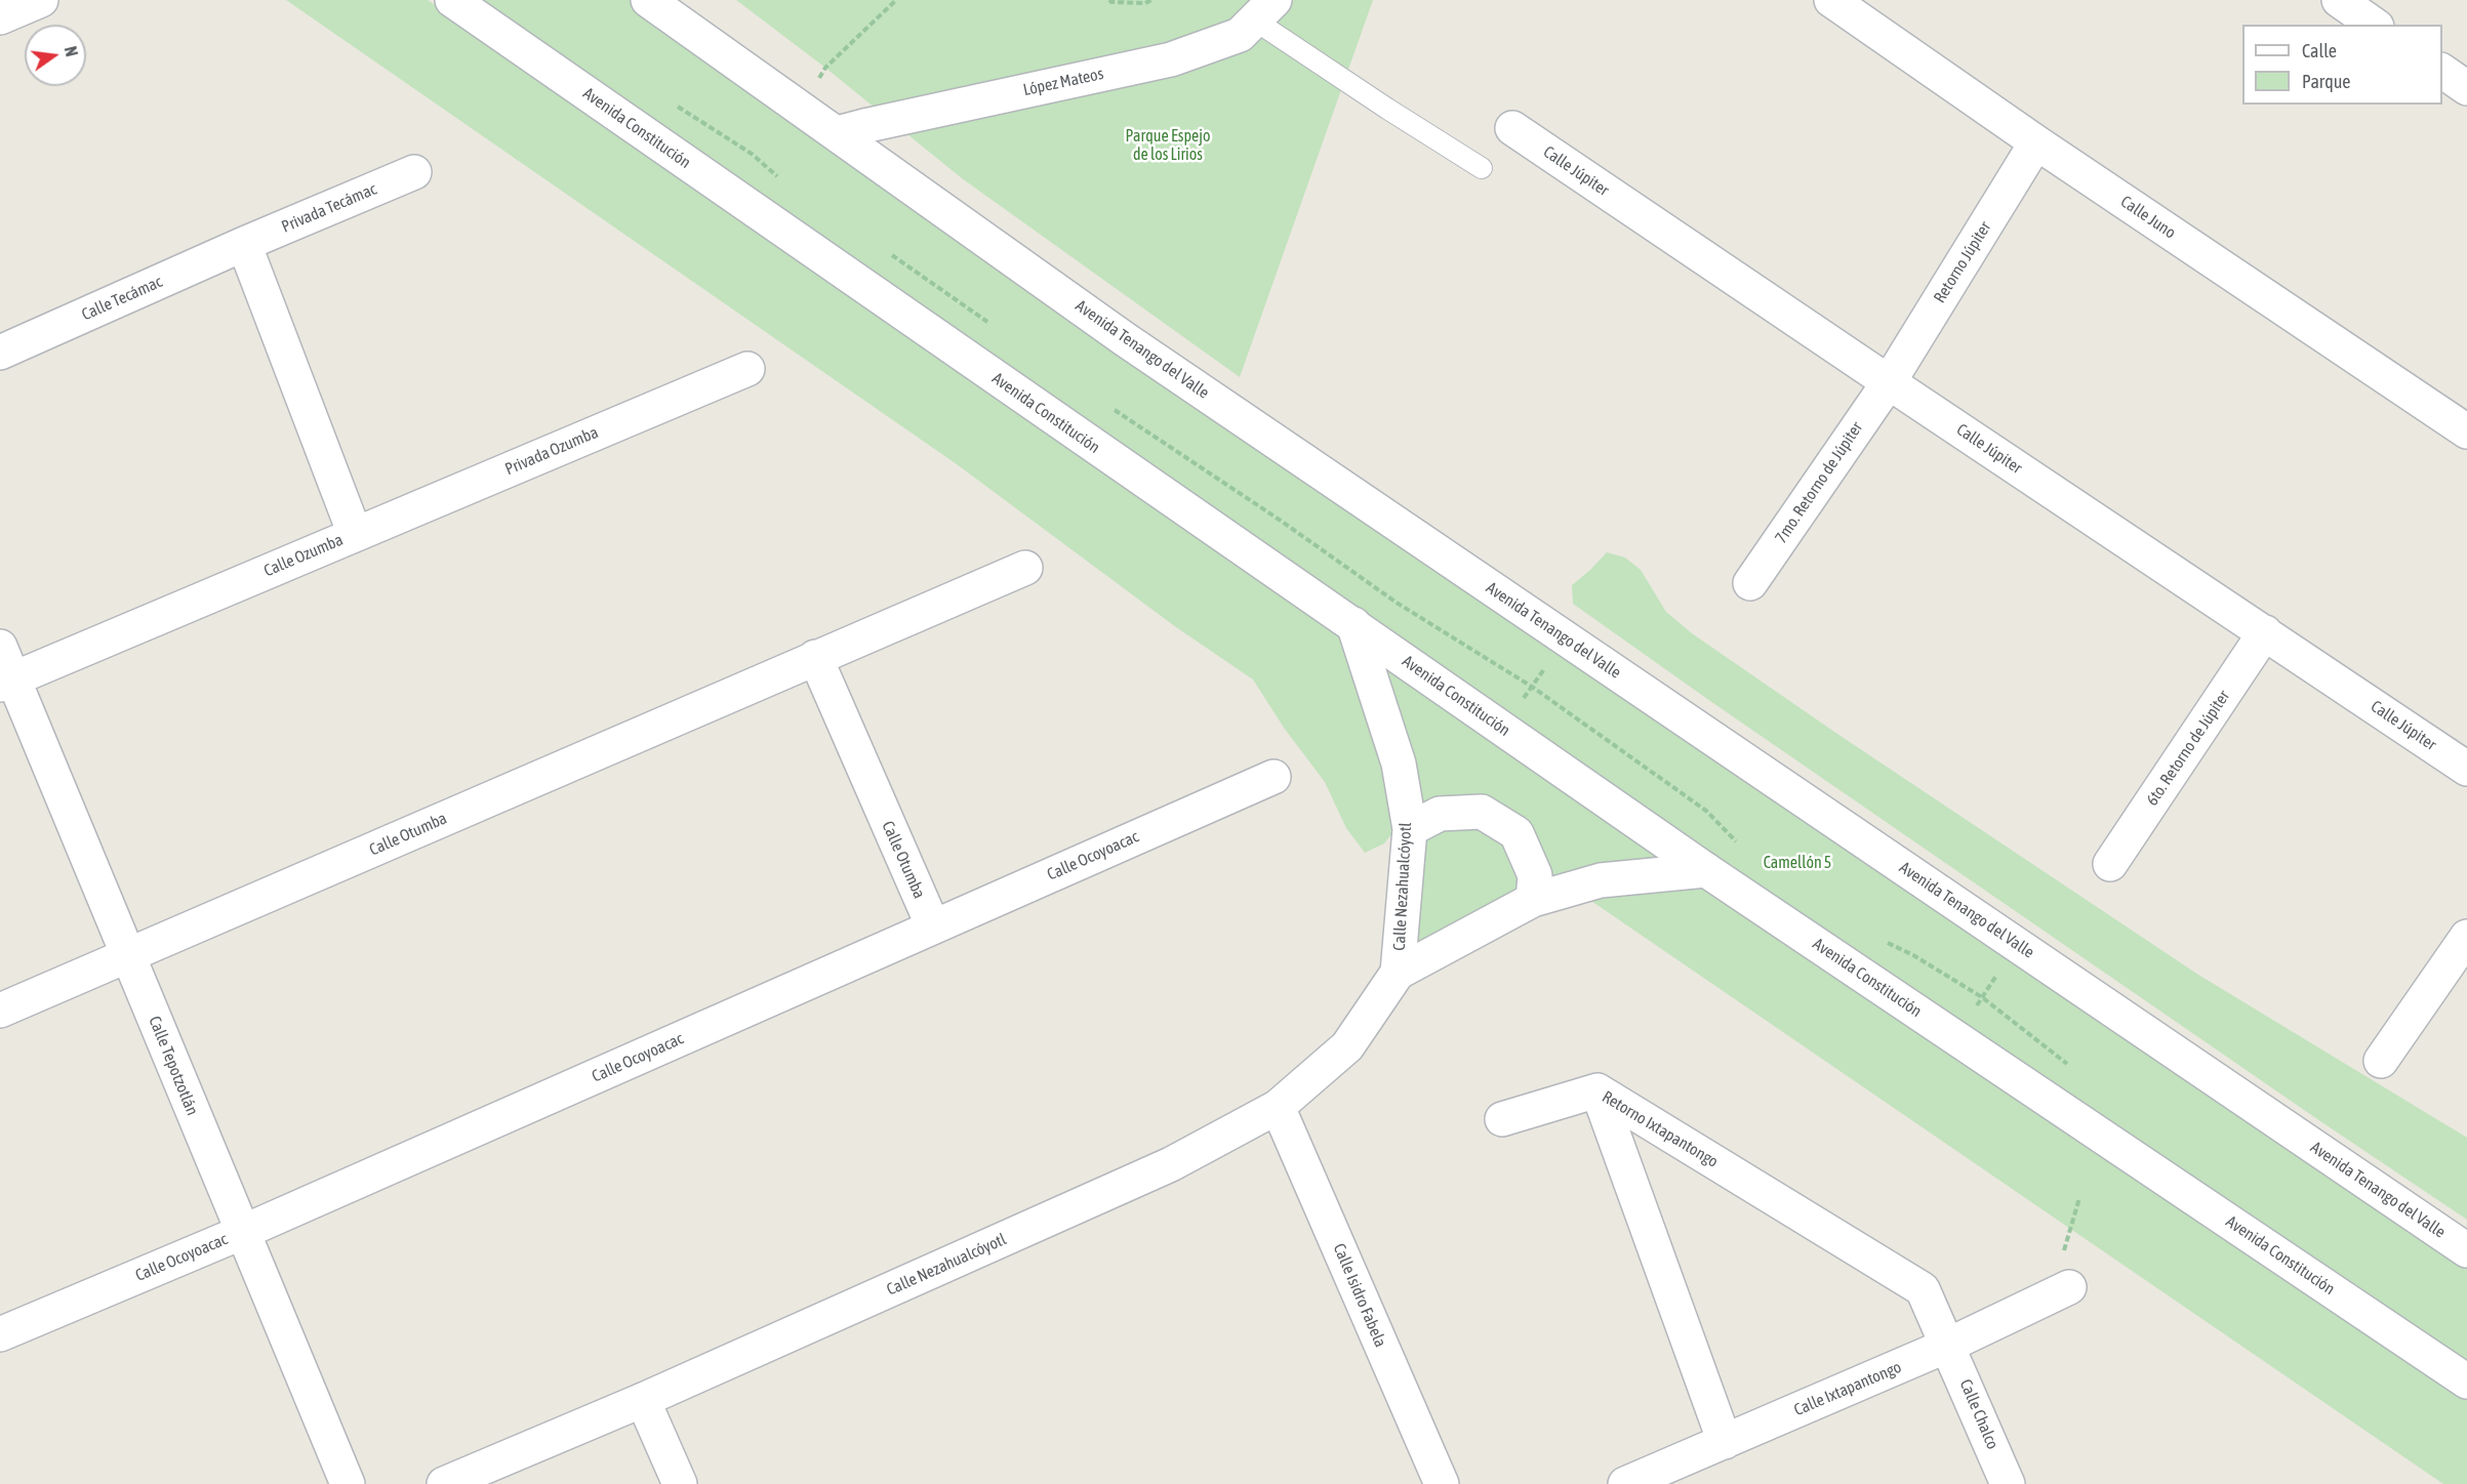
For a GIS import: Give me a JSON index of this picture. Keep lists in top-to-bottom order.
{
  "streets": {
    "street": [
      "López Mateos",
      "Avenida Constitución",
      "Calle Júpiter",
      "Privada Tecámac",
      "Calle Juno",
      "Retorno Júpiter",
      "Calle Tecámac",
      "Avenida Tenango del Valle",
      "Privada Ozumba",
      "7mo. Retorno de Júpiter",
      "Calle Ozumba",
      "6to. Retorno de Júpiter",
      "Calle Otumba",
      "Calle Ocoyoacac",
      "Calle Nezahualcóyotl",
      "Calle Tepotzotlán",
      "Retorno Ixtapantongo",
      "Calle Isidro Fabela",
      "Calle Ixtapantongo",
      "Calle Chalco"
    ]
  },
  "crossings": [
    ["López Mateos", "Avenida Tenango del Valle"],
    ["Avenida Constitución", "Calle Nezahualcóyotl"],
    ["Calle Júpiter", "Retorno Júpiter"],
    ["Calle Júpiter", "7mo. Retorno de Júpiter"],
    ["Calle Júpiter", "6to. Retorno de Júpiter"],
    ["Privada Tecámac", "Calle Tecámac"],
    ["Privada Tecámac", "Calle Ozumba"],
    ["Calle Juno", "Retorno Júpiter"],
    ["Retorno Júpiter", "7mo. Retorno de Júpiter"],
    ["Calle Tecámac", "Calle Ozumba"],
    ["Privada Ozumba", "Calle Ozumba"],
    ["Calle Ozumba", "Calle Tepotzotlán"],
    ["Calle Otumba", "Calle Ocoyoacac"],
    ["Calle Otumba", "Calle Tepotzotlán"],
    ["Calle Ocoyoacac", "Calle Tepotzotlán"],
    ["Calle Nezahualcóyotl", "Calle Isidro Fabela"],
    ["Retorno Ixtapantongo", "Calle Ixtapantongo"],
    ["Retorno Ixtapantongo", "Calle Chalco"],
    ["Calle Ixtapantongo", "Calle Chalco"]
  ],
  "parks": ["Parque Espejo de los Lirios", "Camellón 5"],
  "legend": ["Calle", "Parque"],
  "north": "right"
}
